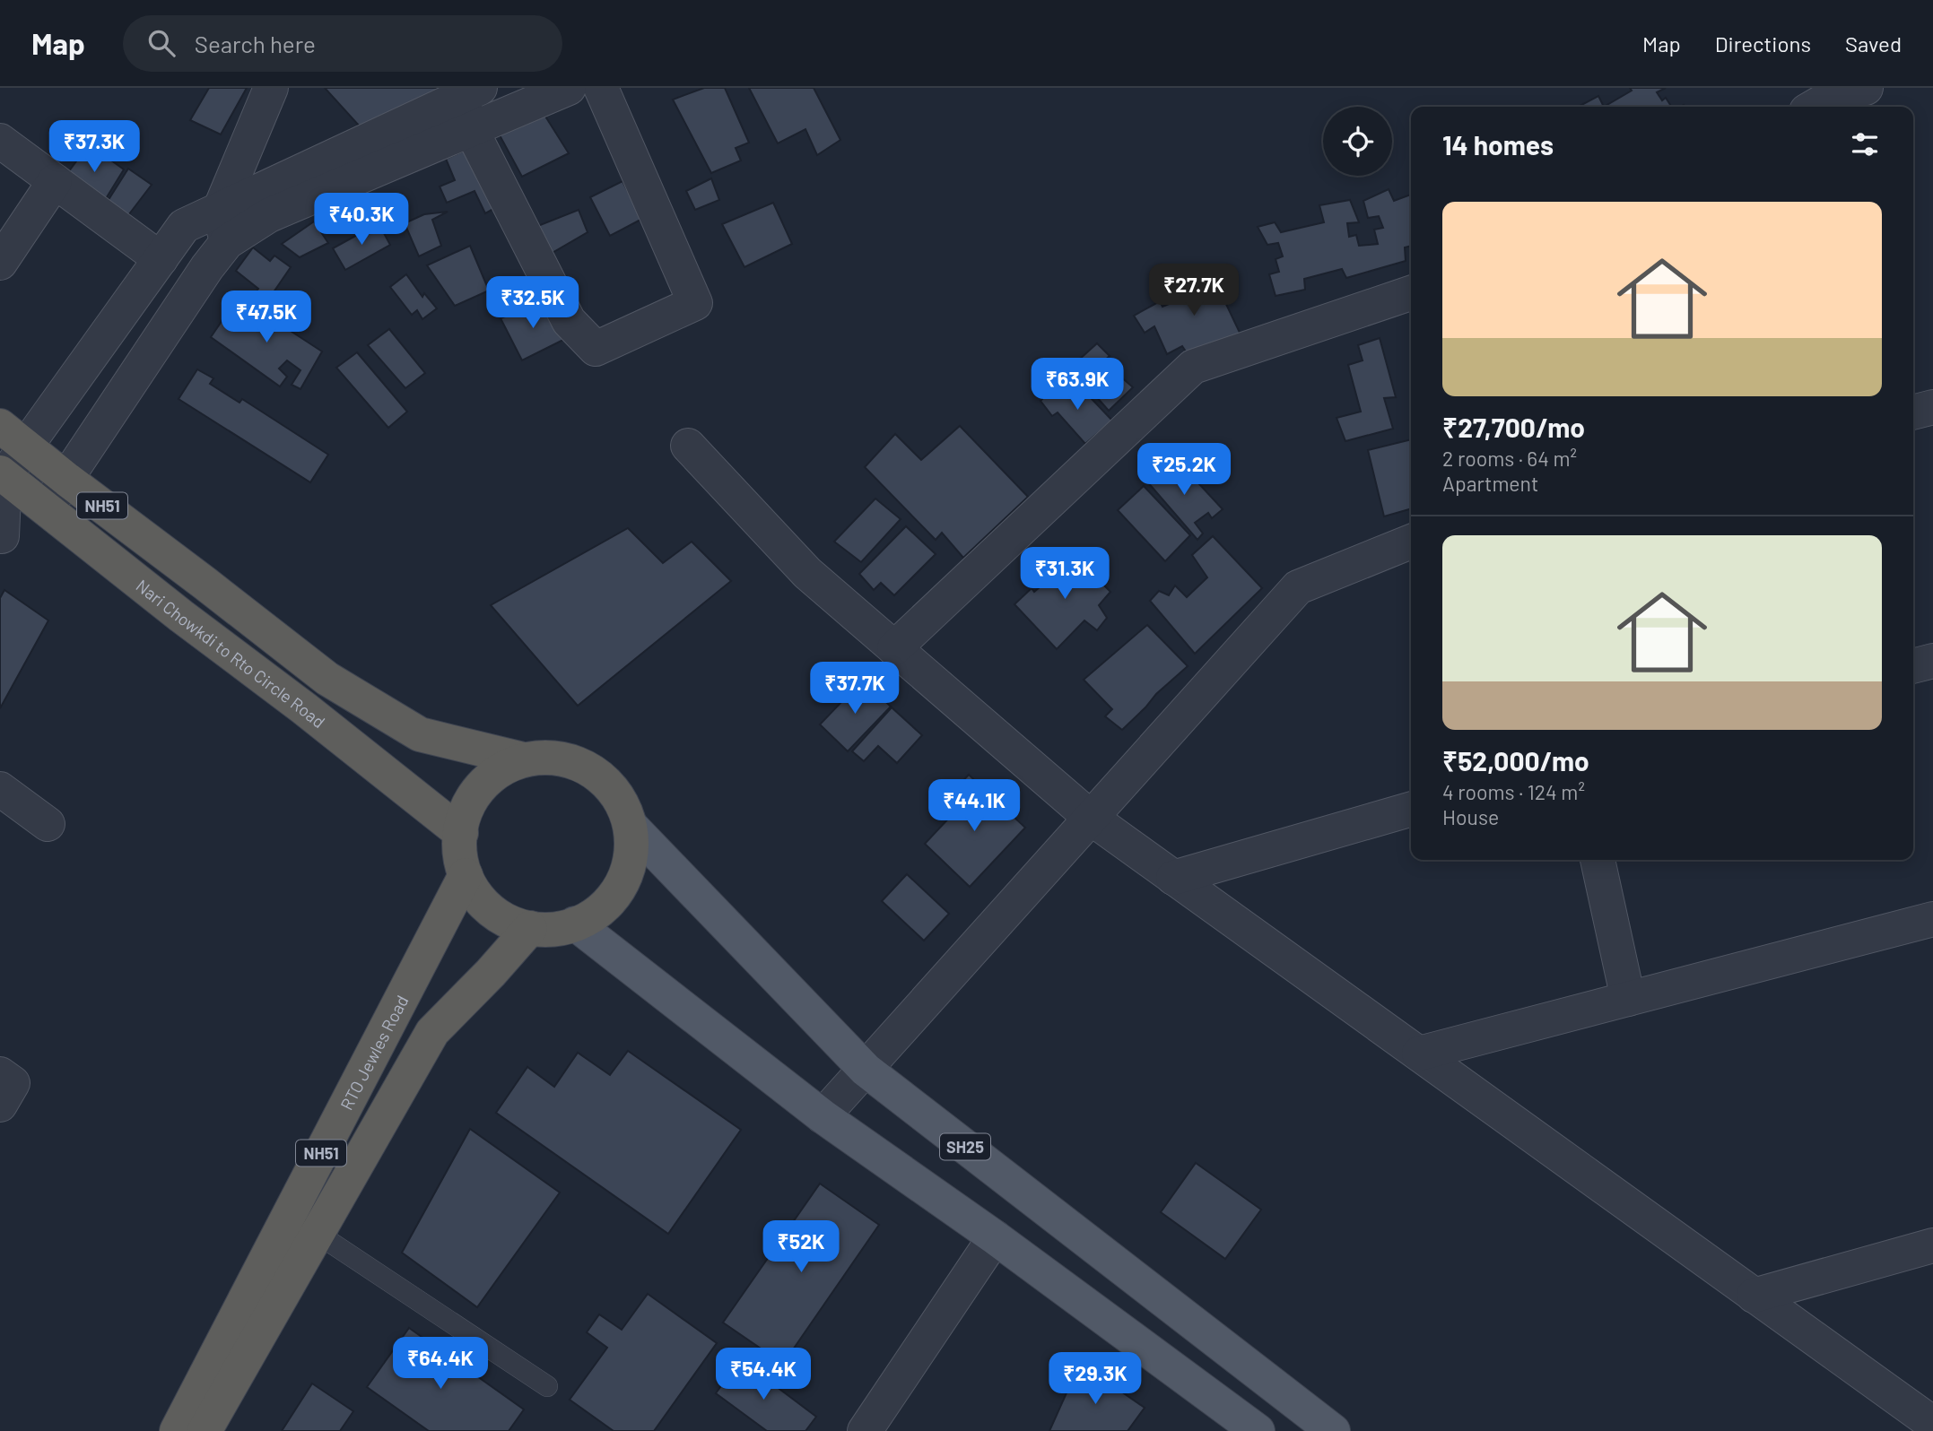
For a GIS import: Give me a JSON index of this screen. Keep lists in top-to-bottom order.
{
  "streets": {
    "highway": ["NH51", "Nari Chowkdi to Rto Circle Road", "RTO Jewles Road"],
    "main road": ["SH25"]
  },
  "crossings": [
    ["NH51", "Nari Chowkdi to Rto Circle Road"],
    ["NH51", "RTO Jewles Road"],
    ["NH51", "SH25"],
    ["Nari Chowkdi to Rto Circle Road", "RTO Jewles Road"],
    ["Nari Chowkdi to Rto Circle Road", "SH25"],
    ["RTO Jewles Road", "SH25"]
  ],
  "page": {
    "header": "Map",
    "search": "Search here",
    "nav": ["Map", "Directions", "Saved"],
    "heading": "14 homes",
    "price": [
      "₹37.3K",
      "₹40.3K",
      "₹27.7K",
      "₹32.5K",
      "₹47.5K",
      "₹63.9K",
      "₹25.2K",
      "₹31.3K",
      "₹37.7K",
      "₹44.1K",
      "₹52K",
      "₹64.4K",
      "₹54.4K",
      "₹29.3K"
    ],
    "list": [
      {
        "name": "₹27,700/mo",
        "note": "2 rooms · 64 m² · Apartment"
      },
      {
        "name": "₹52,000/mo",
        "note": "4 rooms · 124 m² · House"
      }
    ]
  }
}
